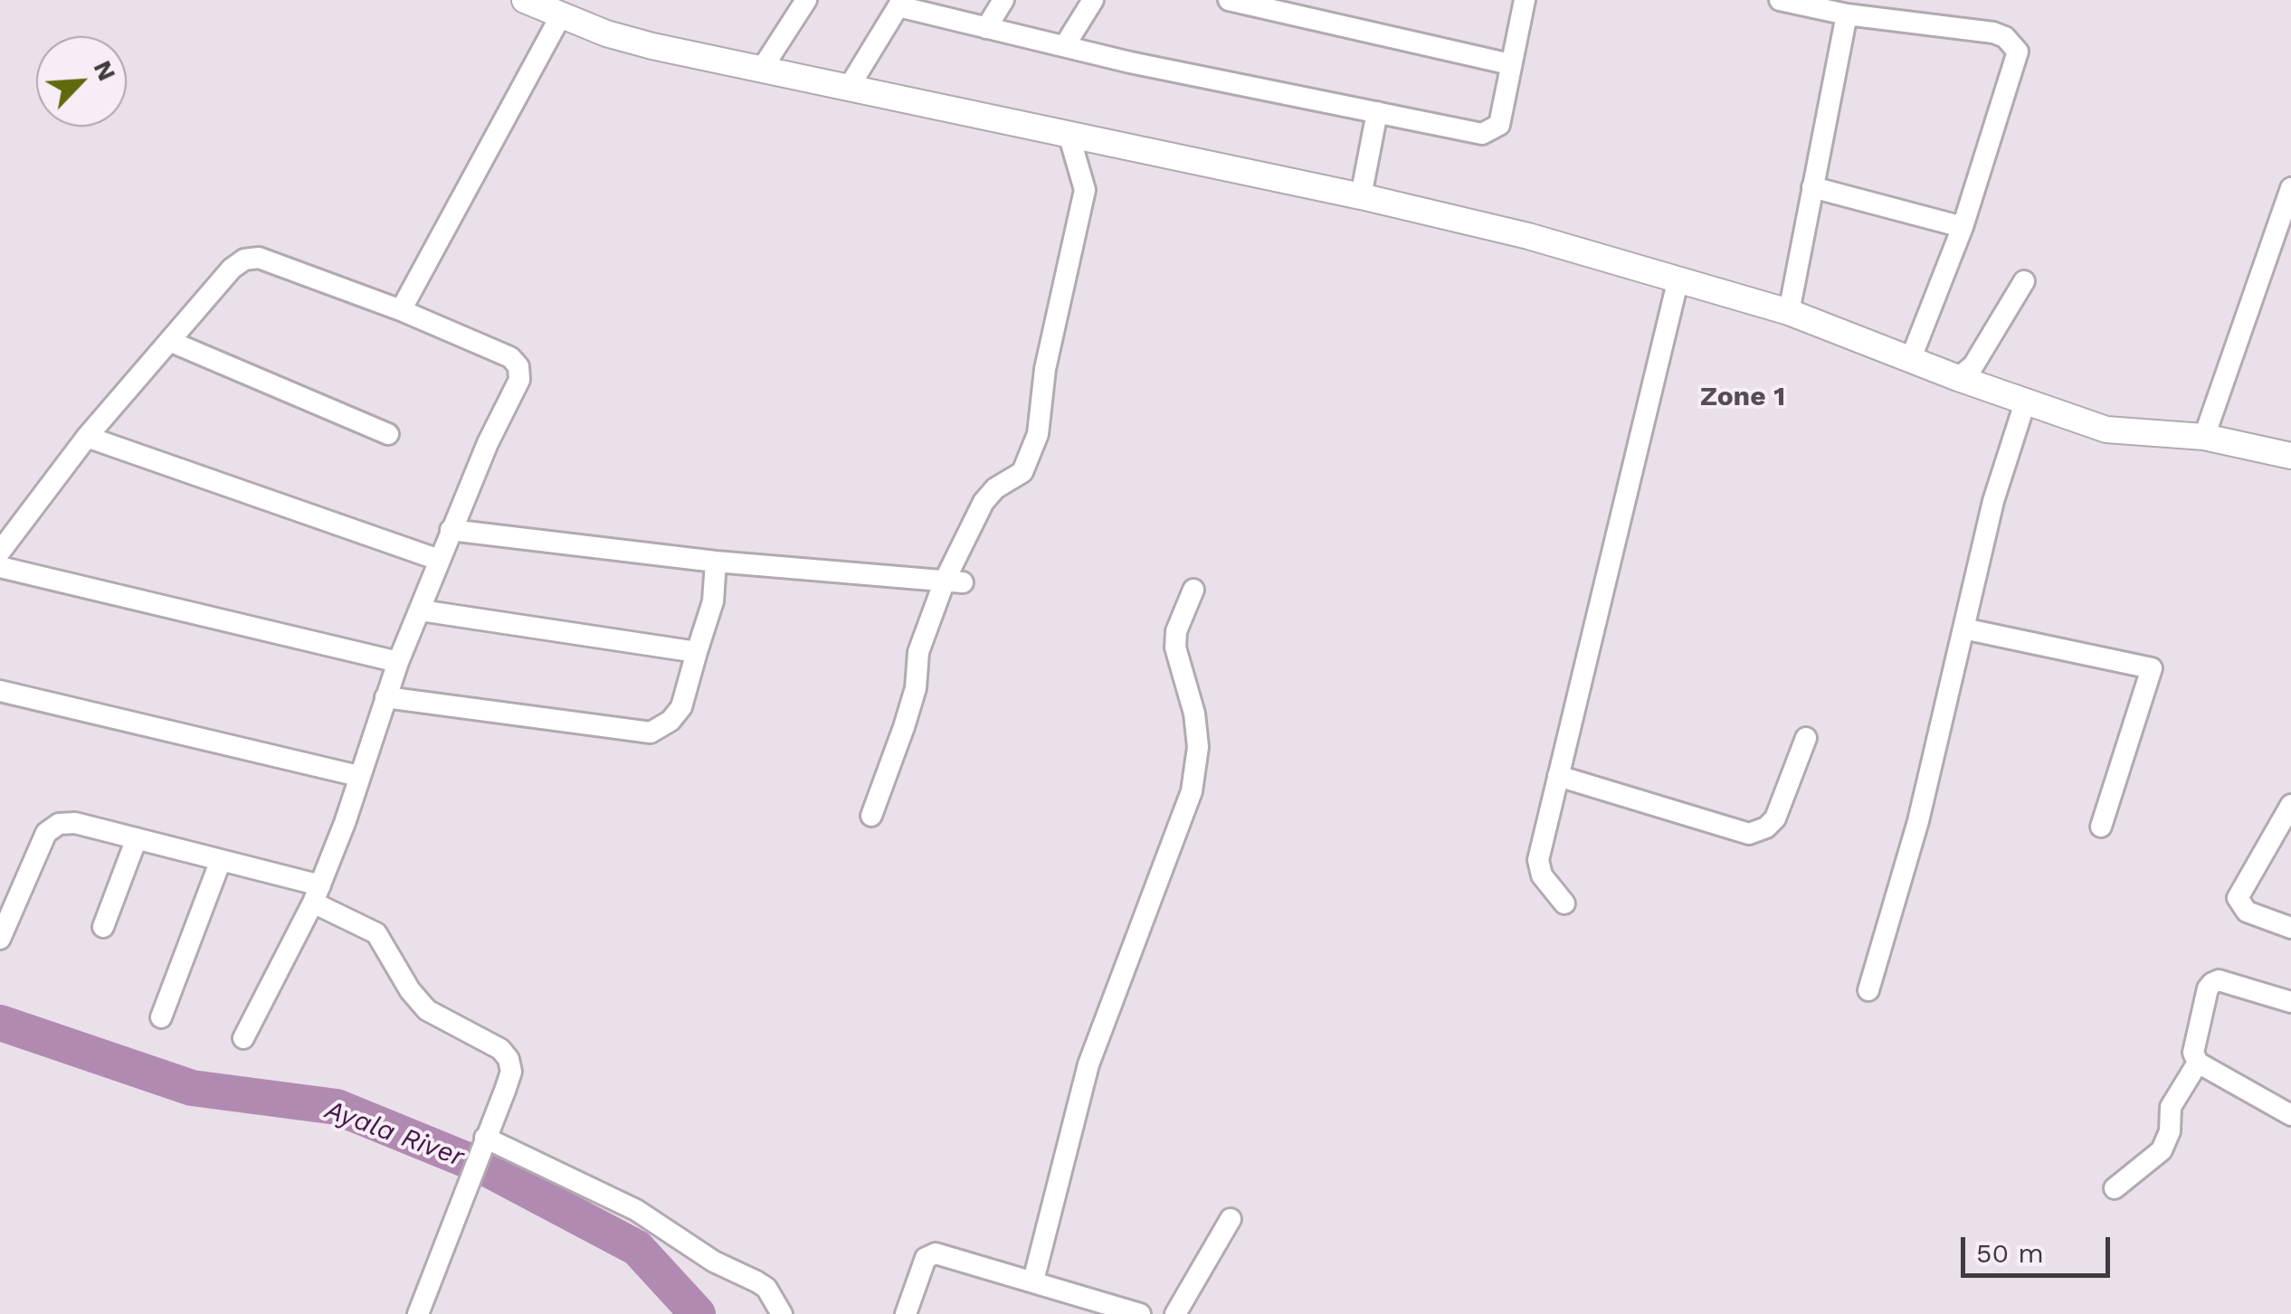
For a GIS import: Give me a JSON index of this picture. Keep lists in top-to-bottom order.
{
  "districts": ["Zone 1"],
  "water": ["Ayala River"],
  "scale_bar": "50 m",
  "north": "top right"
}
